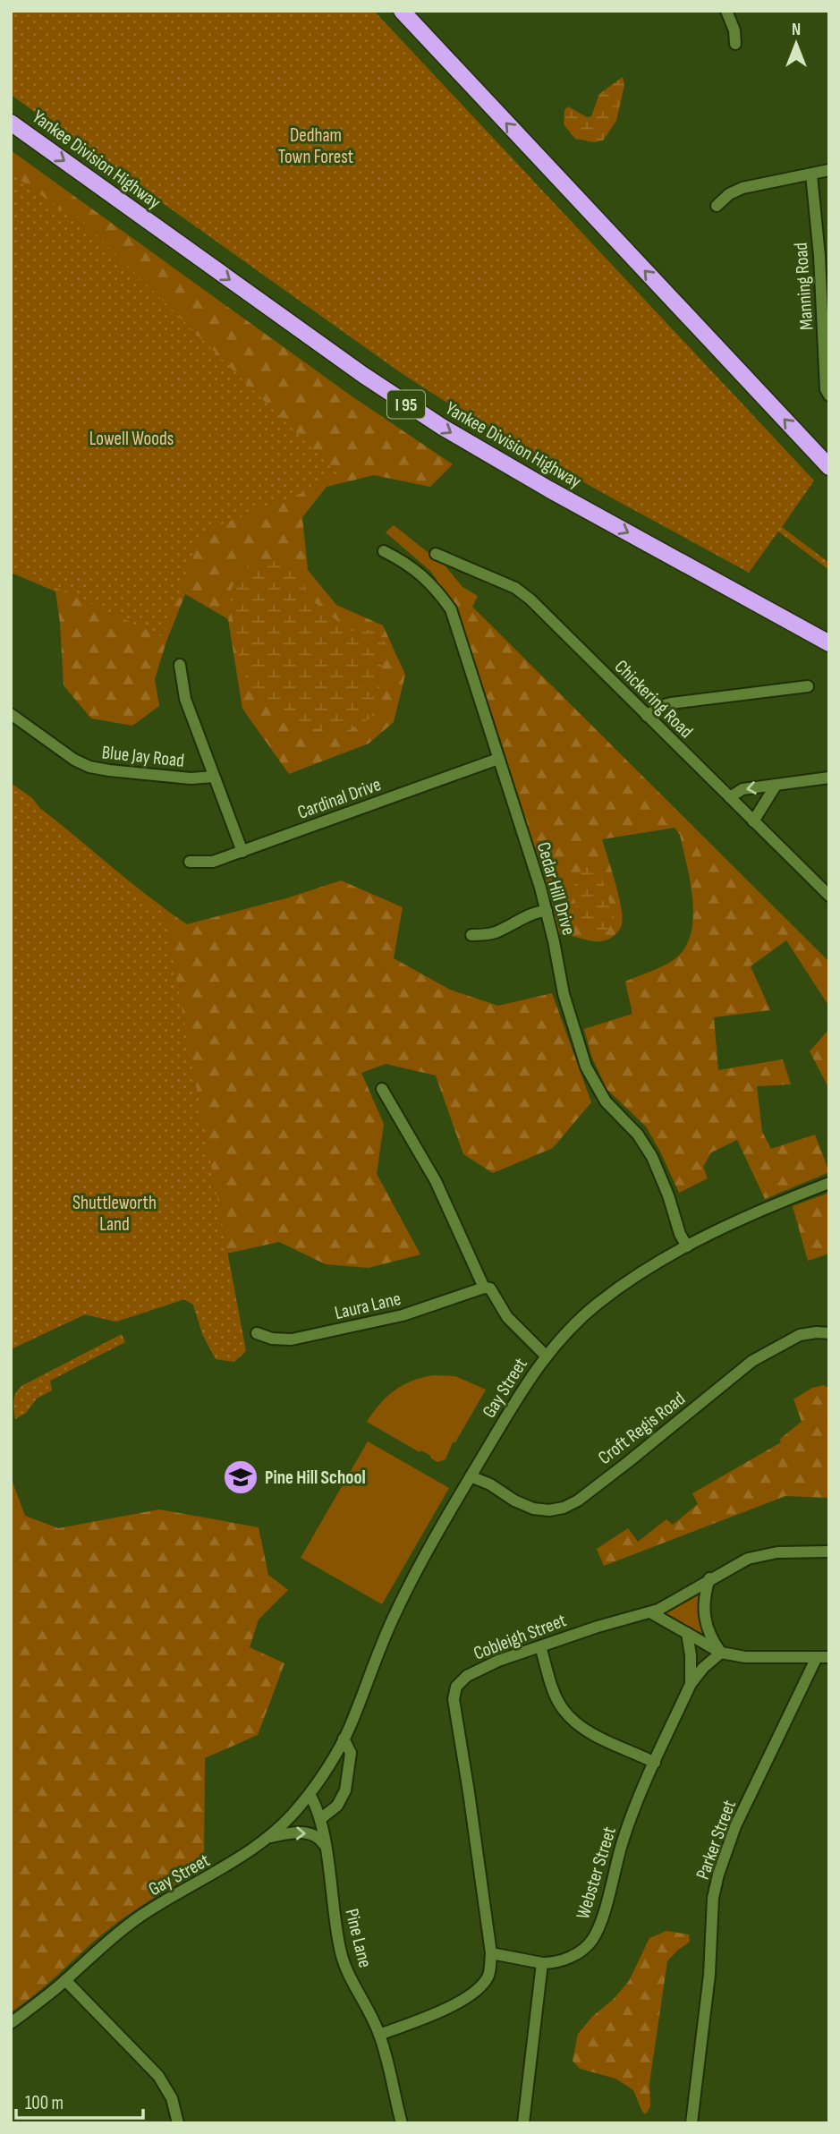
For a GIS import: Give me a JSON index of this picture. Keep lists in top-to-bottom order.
{
  "streets": {
    "highway": ["Yankee Division Highway", "I 95"],
    "street": [
      "Manning Road",
      "Chickering Road",
      "Blue Jay Road",
      "Cardinal Drive",
      "Cedar Hill Drive",
      "Laura Lane",
      "Gay Street",
      "Croft Regis Road",
      "Cobleigh Street",
      "Parker Street",
      "Webster Street",
      "Pine Lane"
    ]
  },
  "crossings": [
    ["Cardinal Drive", "Cedar Hill Drive"],
    ["Cedar Hill Drive", "Gay Street"],
    ["Gay Street", "Croft Regis Road"],
    ["Gay Street", "Pine Lane"]
  ],
  "one_way": ["Yankee Division Highway"],
  "parks": ["Dedham Town Forest", "Lowell Woods", "Shuttleworth Land"],
  "places": {
    "school or university": ["Pine Hill School"]
  },
  "scale_bar": "100 m",
  "north": "top"
}
